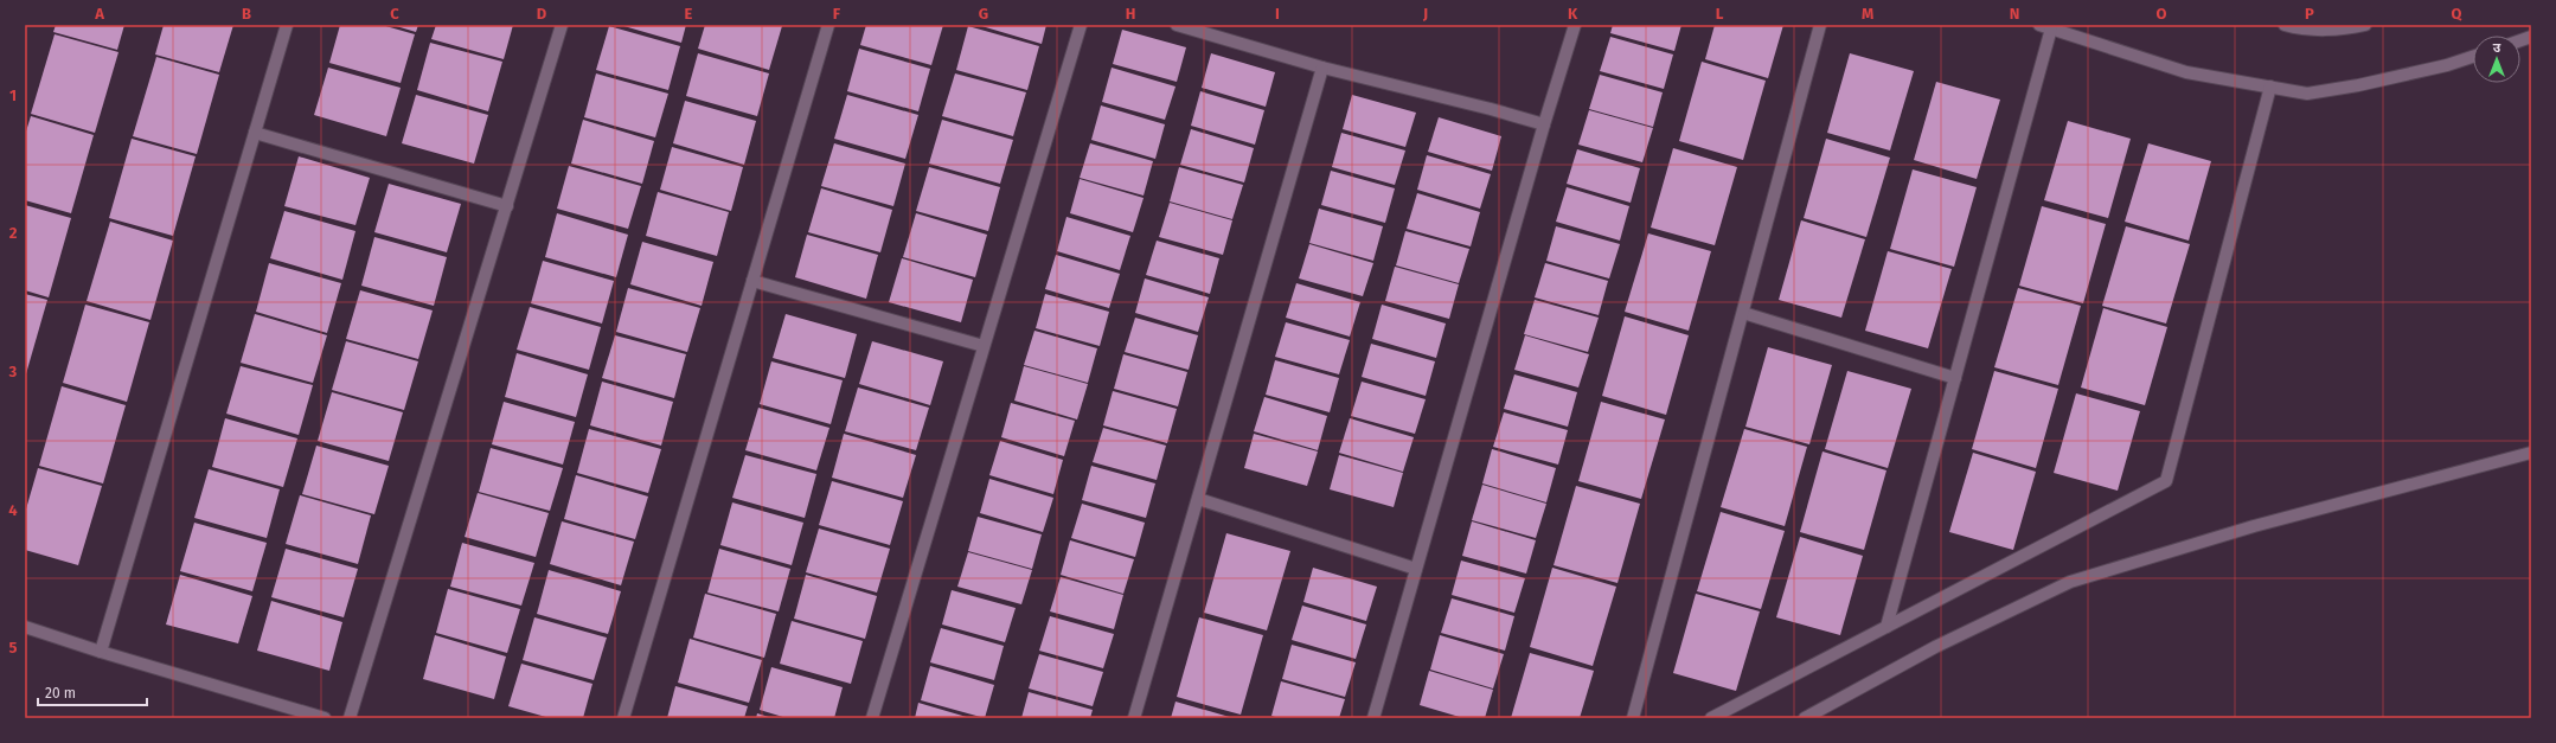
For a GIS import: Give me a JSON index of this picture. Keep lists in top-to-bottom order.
{
  "scale_bar": "20 m",
  "north": "top",
  "grid": {
    "columns": [
      "A",
      "B",
      "C",
      "D",
      "E",
      "F",
      "G",
      "H",
      "I",
      "J",
      "K",
      "L",
      "M",
      "N",
      "O",
      "P",
      "Q"
    ],
    "rows": [
      "1",
      "2",
      "3",
      "4",
      "5"
    ]
  }
}
